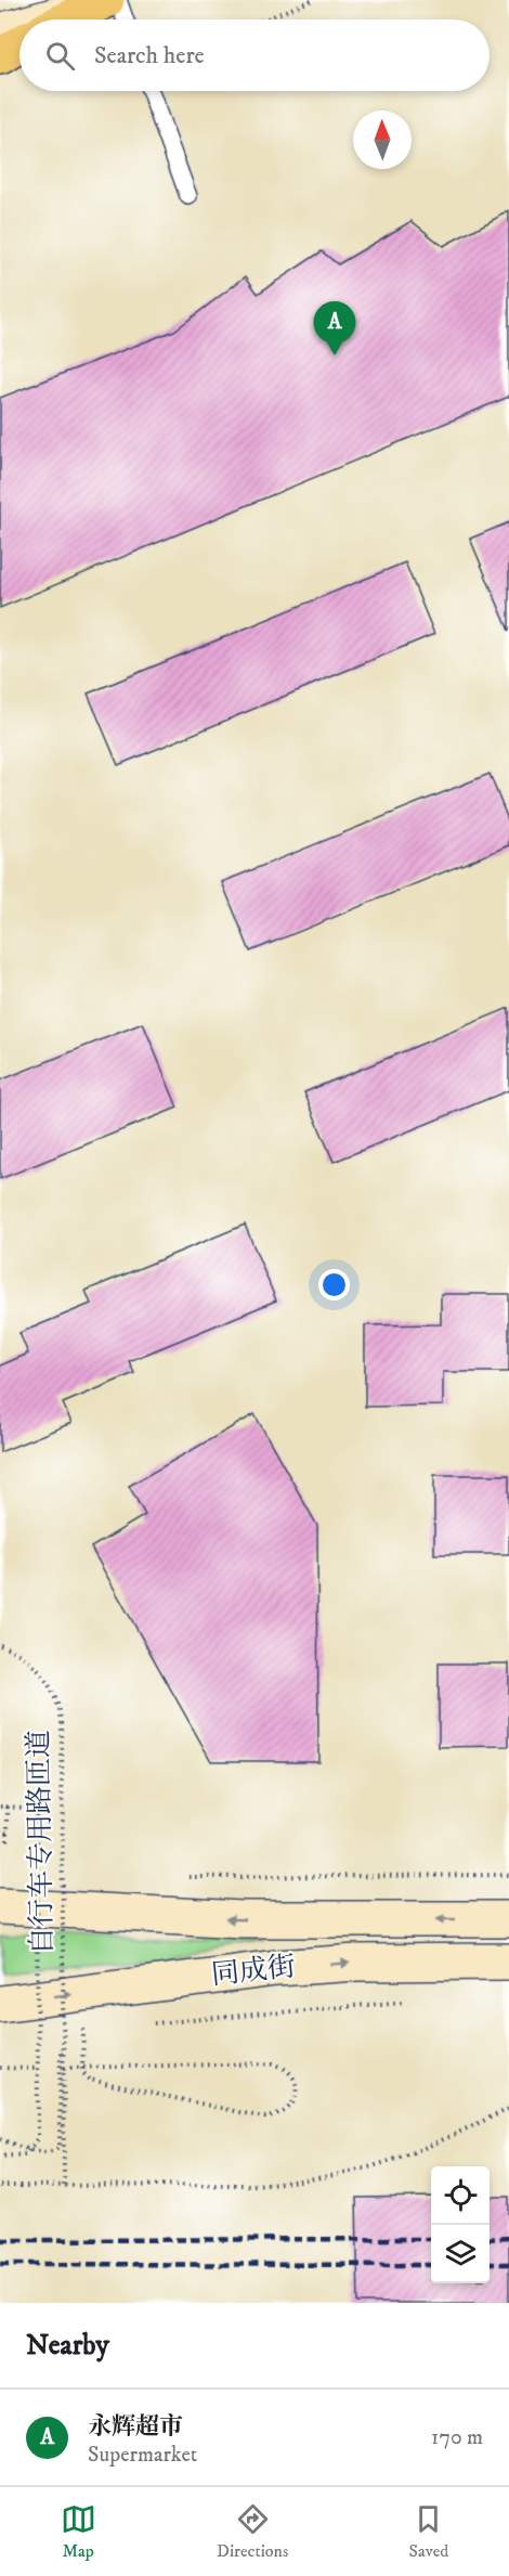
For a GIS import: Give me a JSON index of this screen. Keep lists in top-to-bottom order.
{
  "streets": {
    "main road": ["同成街"],
    "path": ["自行车专用路匝道"]
  },
  "north": "top",
  "page": {
    "search": "Search here",
    "pins": "A",
    "heading": "Nearby",
    "list": [
      {
        "mark": "A",
        "name": "永辉超市",
        "note": "Supermarket",
        "value": "170 m"
      }
    ],
    "nav": ["Map", "Directions", "Saved"]
  }
}
